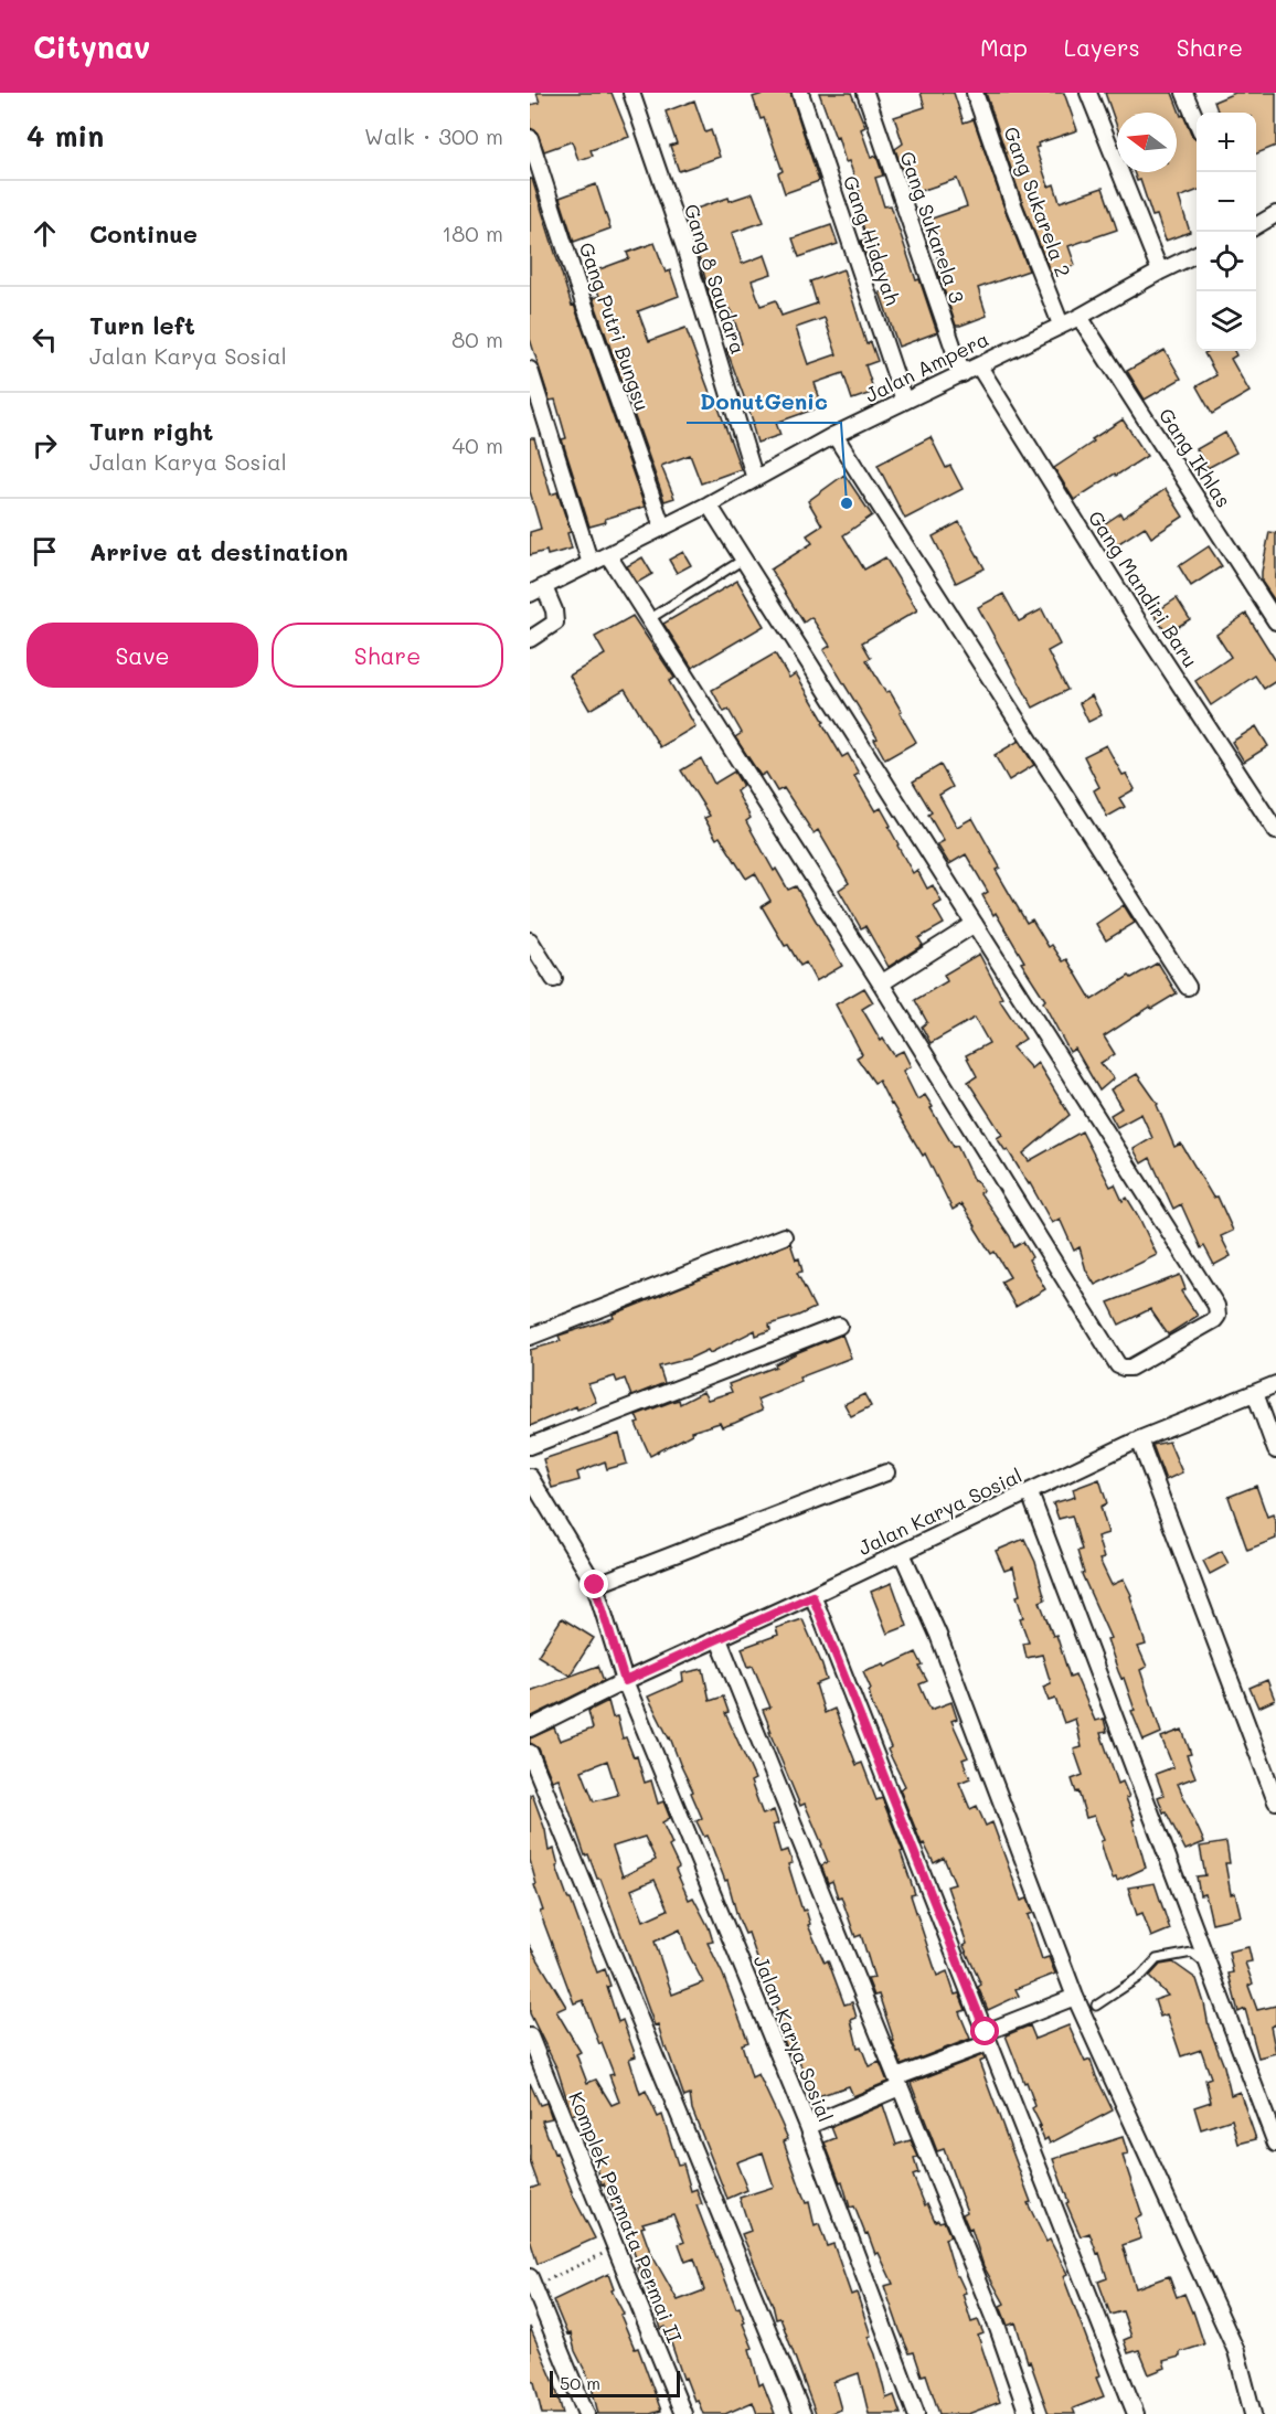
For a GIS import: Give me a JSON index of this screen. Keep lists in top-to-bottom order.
{
  "streets": {
    "street": [
      "Gang Sukarela 2",
      "Gang Sukarela 3",
      "Gang Hidayah",
      "Gang 8 Saudara",
      "Gang Putri Bungsu",
      "Jalan Ampera",
      "Gang Ikhlas",
      "Gang Mandiri Baru",
      "Jalan Karya Sosial",
      "Komplek Permata Permai II"
    ]
  },
  "crossings": [
    ["Gang Sukarela 2", "Jalan Ampera"],
    ["Gang Sukarela 3", "Jalan Ampera"],
    ["Gang Hidayah", "Jalan Ampera"],
    ["Gang 8 Saudara", "Jalan Ampera"],
    ["Gang Putri Bungsu", "Jalan Ampera"],
    ["Jalan Ampera", "Gang Ikhlas"],
    ["Jalan Ampera", "Gang Mandiri Baru"]
  ],
  "places": ["DonutGenic"],
  "scale_bar": "50 m",
  "north": "left",
  "page": {
    "header": "Citynav",
    "nav": ["Map", "Layers", "Share"],
    "heading": ["4 min", "Walk · 300 m"],
    "map_buttons": ["+", "−"],
    "list": [
      ["Continue", "180 m"],
      ["Turn left", "Jalan Karya Sosial", "80 m"],
      ["Turn right", "Jalan Karya Sosial", "40 m"],
      "Arrive at destination"
    ],
    "buttons": ["Save", "Share"],
    "scale": "50 m"
  }
}
